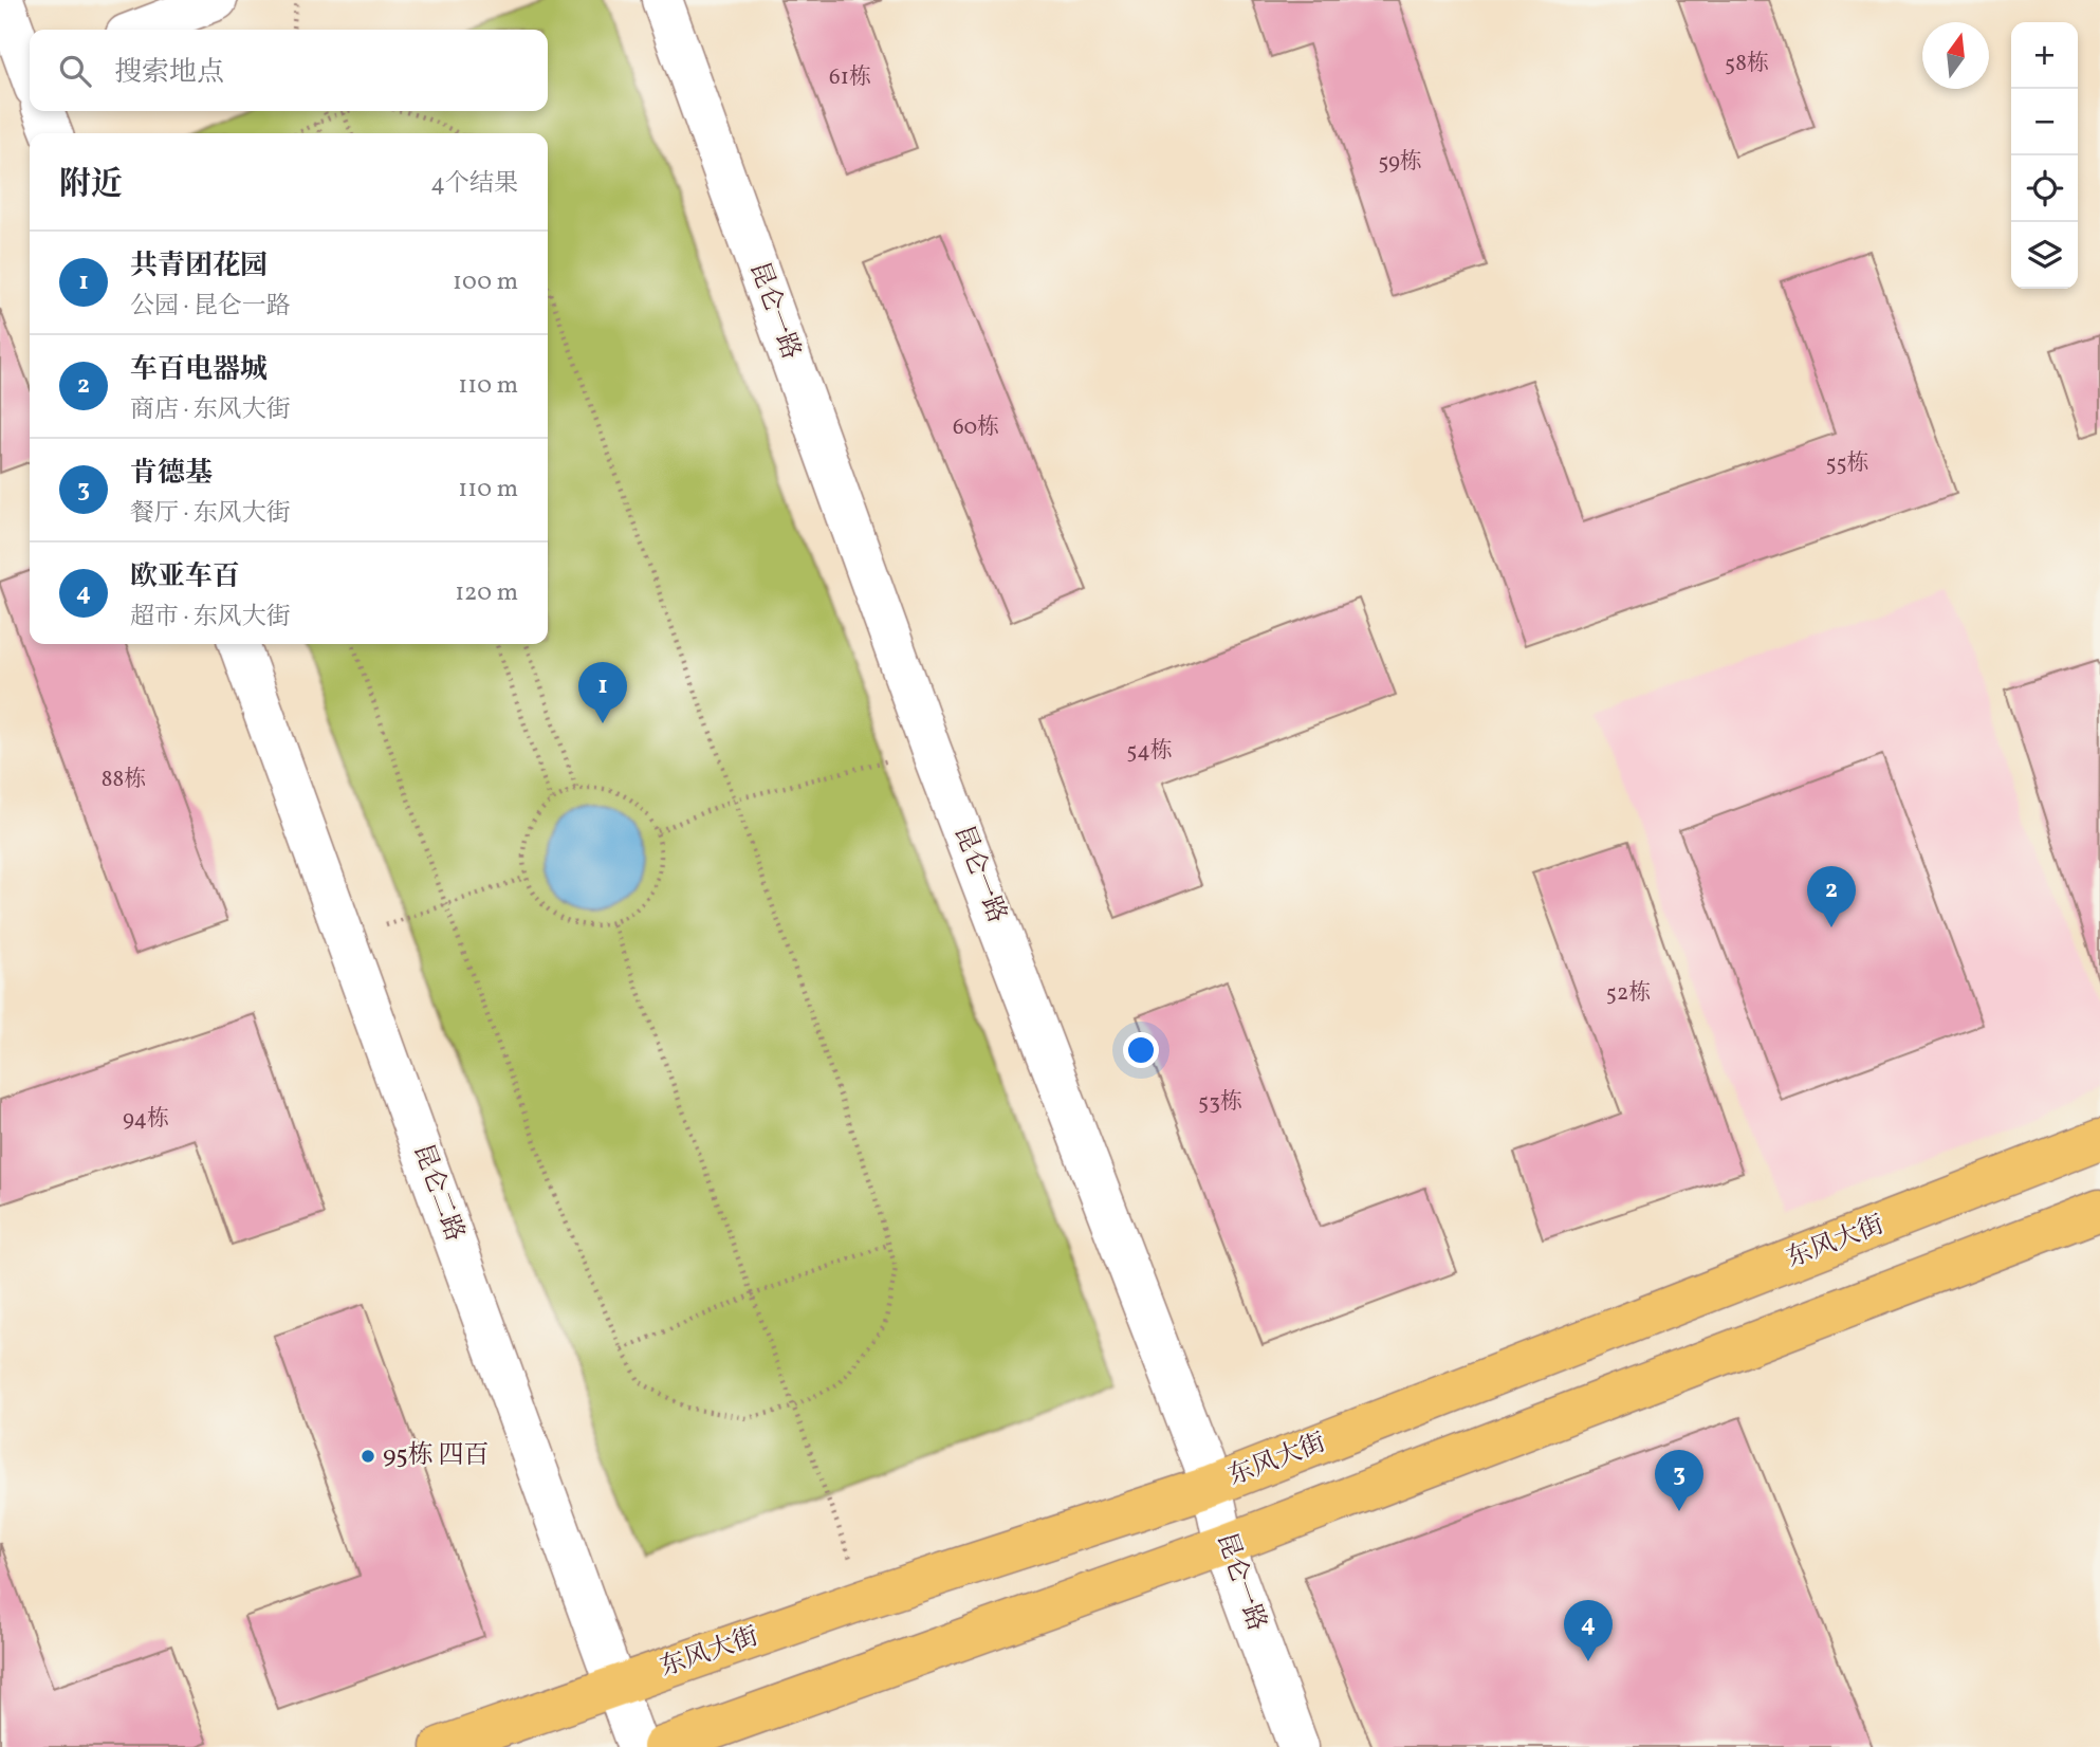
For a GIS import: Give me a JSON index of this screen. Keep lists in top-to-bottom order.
{
  "streets": {
    "main road": ["东风大街"],
    "street": ["昆仑一路", "昆仑二路"]
  },
  "crossings": [
    ["昆仑一路", "东风大街"],
    ["昆仑二路", "东风大街"]
  ],
  "places": ["95栋 四百"],
  "house_numbers": [
    "58栋",
    "61栋",
    "59栋",
    "60栋",
    "55栋",
    "54栋",
    "88栋",
    "52栋",
    "53栋",
    "94栋"
  ],
  "north": "top",
  "page": {
    "map_buttons": ["+", "−"],
    "search": "搜索地点",
    "heading": ["附近", "4个结果"],
    "list": [
      {
        "mark": "1",
        "name": "共青团花园",
        "note": "公园 · 昆仑一路",
        "value": "100 m"
      },
      {
        "mark": "2",
        "name": "车百电器城",
        "note": "商店 · 东风大街",
        "value": "110 m"
      },
      {
        "mark": "3",
        "name": "肯德基",
        "note": "餐厅 · 东风大街",
        "value": "110 m"
      },
      {
        "mark": "4",
        "name": "欧亚车百",
        "note": "超市 · 东风大街",
        "value": "120 m"
      }
    ],
    "pins": [
      "1",
      "2",
      "3",
      "4"
    ]
  }
}
